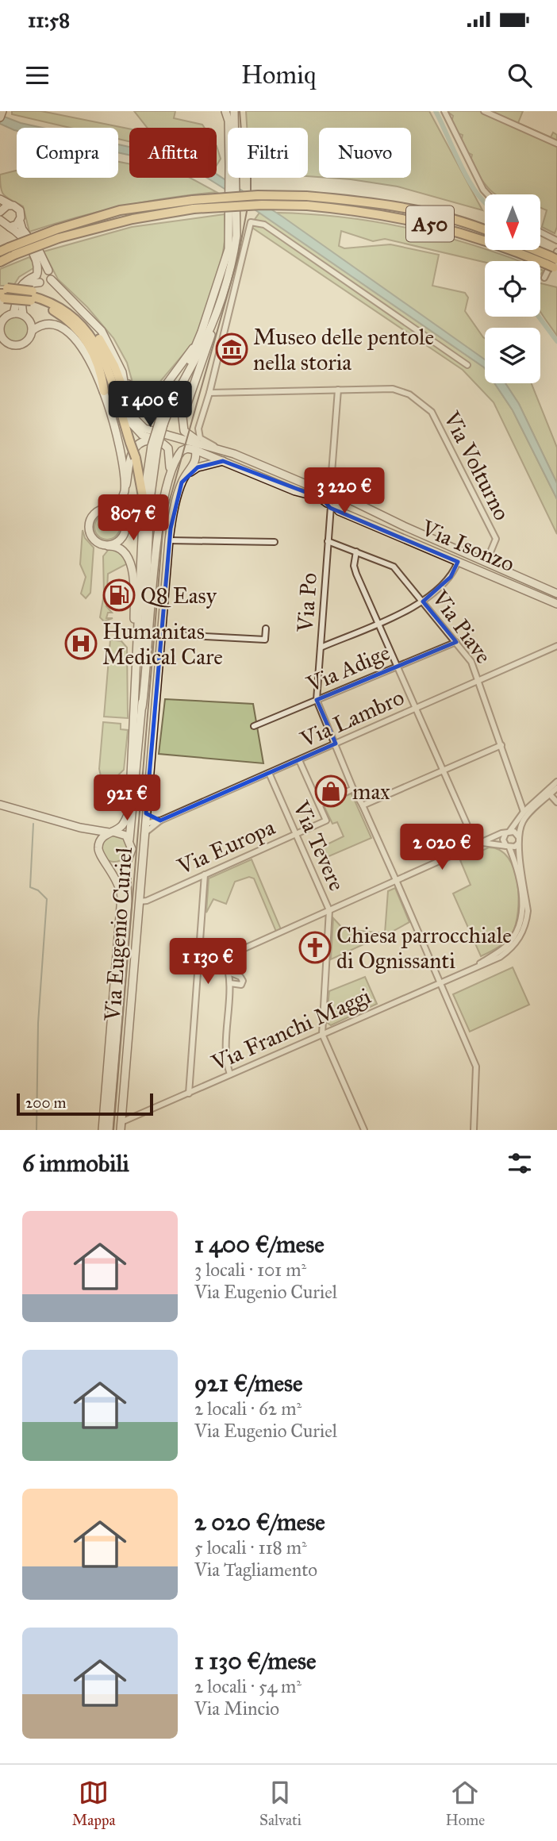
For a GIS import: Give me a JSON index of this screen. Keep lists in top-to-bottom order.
{
  "streets": {
    "highway": ["A50"],
    "main road": ["Via Isonzo", "Via Eugenio Curiel"],
    "street": [
      "Via Volturno",
      "Via Po",
      "Via Piave",
      "Via Adige",
      "Via Lambro",
      "Via Tevere",
      "Via Europa",
      "Via Franchi Maggi"
    ]
  },
  "crossings": [
    ["Via Volturno", "Via Isonzo"],
    ["Via Isonzo", "Via Po"],
    ["Via Po", "Via Piave"],
    ["Via Po", "Via Adige"],
    ["Via Piave", "Via Adige"],
    ["Via Piave", "Via Lambro"],
    ["Via Lambro", "Via Tevere"],
    ["Via Tevere", "Via Europa"],
    ["Via Tevere", "Via Franchi Maggi"],
    ["Via Europa", "Via Eugenio Curiel"],
    ["Via Eugenio Curiel", "Via Franchi Maggi"]
  ],
  "places": {
    "museum": ["Museo delle pentole nella storia"],
    "fuel station": ["Q8 Easy"],
    "hospital": ["Humanitas Medical Care"],
    "shop": ["max"],
    "church": ["Chiesa parrocchiale di Ognissanti"]
  },
  "scale_bar": "200 m",
  "north": "bottom",
  "page": {
    "status": "11:58",
    "header": "Homiq",
    "chip": [
      "Compra",
      "Affitta",
      "Filtri",
      "Nuovo"
    ],
    "price": [
      "1 400 €",
      "3 220 €",
      "807 €",
      "921 €",
      "2 020 €",
      "1 130 €"
    ],
    "scale": "200 m",
    "heading": "6 immobili",
    "list": [
      {
        "name": "1 400 €/mese",
        "note": "3 locali · 101 m² · Via Eugenio Curiel"
      },
      {
        "name": "921 €/mese",
        "note": "2 locali · 62 m² · Via Eugenio Curiel"
      },
      {
        "name": "2 020 €/mese",
        "note": "5 locali · 118 m² · Via Tagliamento"
      },
      {
        "name": "1 130 €/mese",
        "note": "2 locali · 54 m² · Via Mincio"
      }
    ],
    "tabs": ["Mappa", "Salvati", "Home"]
  }
}
